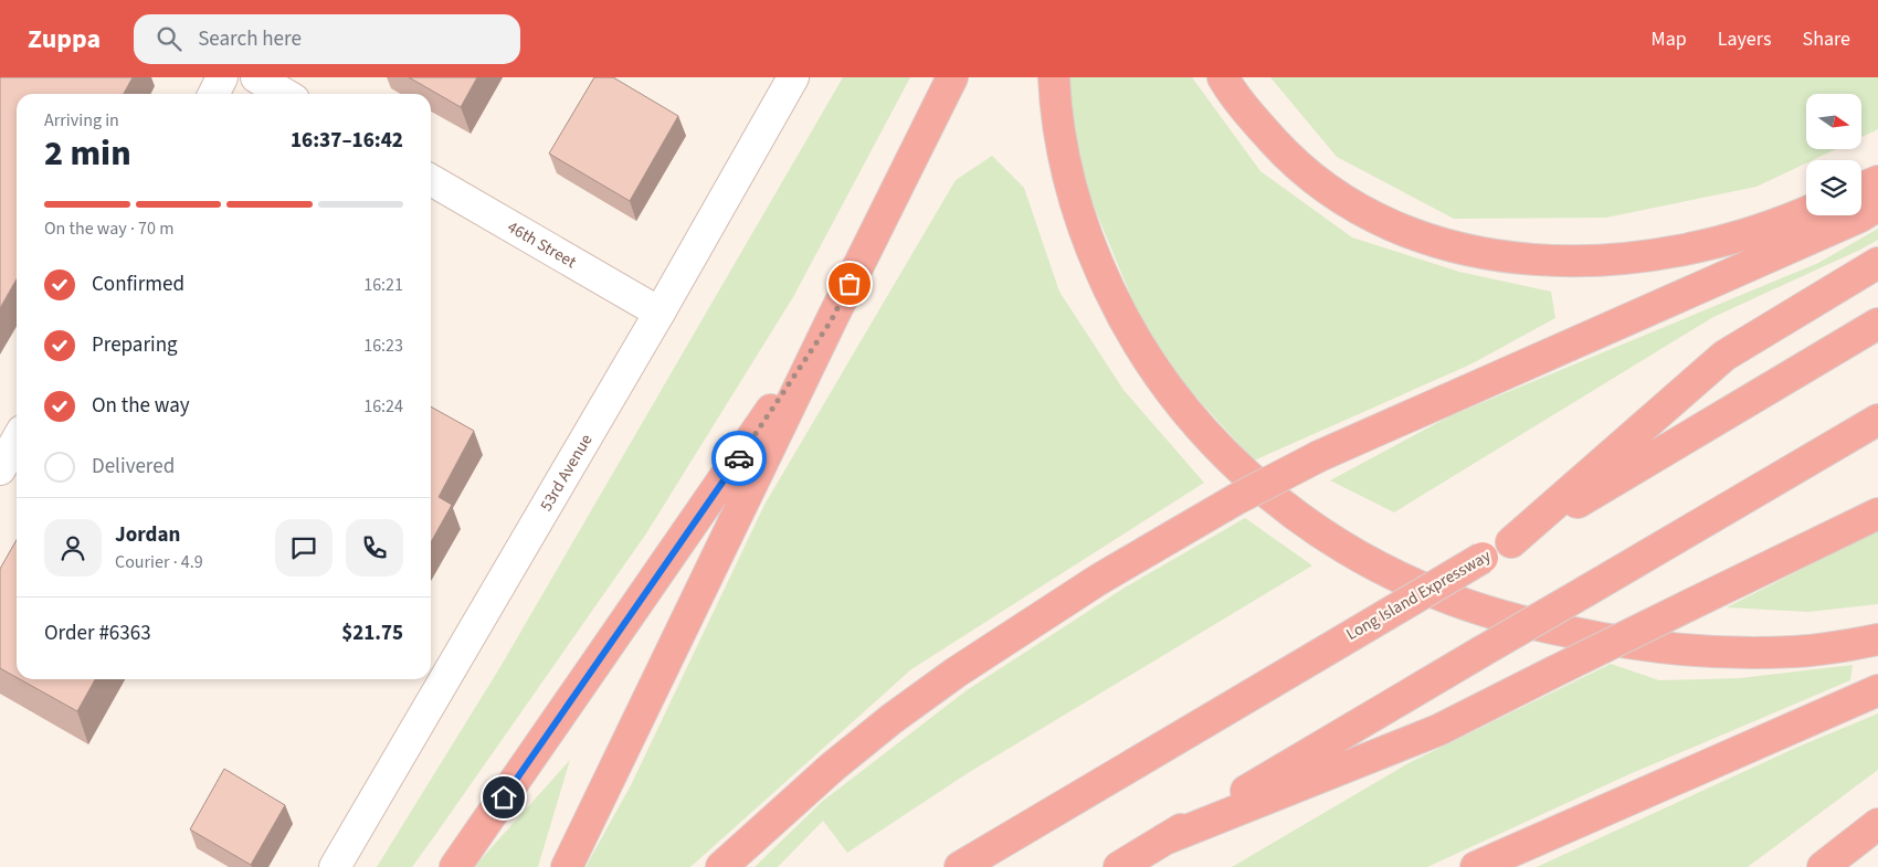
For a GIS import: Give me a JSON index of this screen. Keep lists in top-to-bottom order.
{
  "streets": {
    "highway": ["Long Island Expressway"],
    "street": ["46th Street", "53rd Avenue"]
  },
  "crossings": [
    ["46th Street", "53rd Avenue"]
  ],
  "north": "right",
  "page": {
    "header": "Zuppa",
    "search": "Search here",
    "nav": ["Map", "Layers", "Share"],
    "heading": ["2 min", "Arriving in", "16:37–16:42"],
    "panel": [
      "Jordan",
      "Courier · 4.9",
      "Order #6363",
      "$21.75"
    ],
    "bar": "On the way · 70 m",
    "list": [
      ["Confirmed", "16:21"],
      ["Preparing", "16:23"],
      ["On the way", "16:24"],
      "Delivered"
    ]
  }
}
